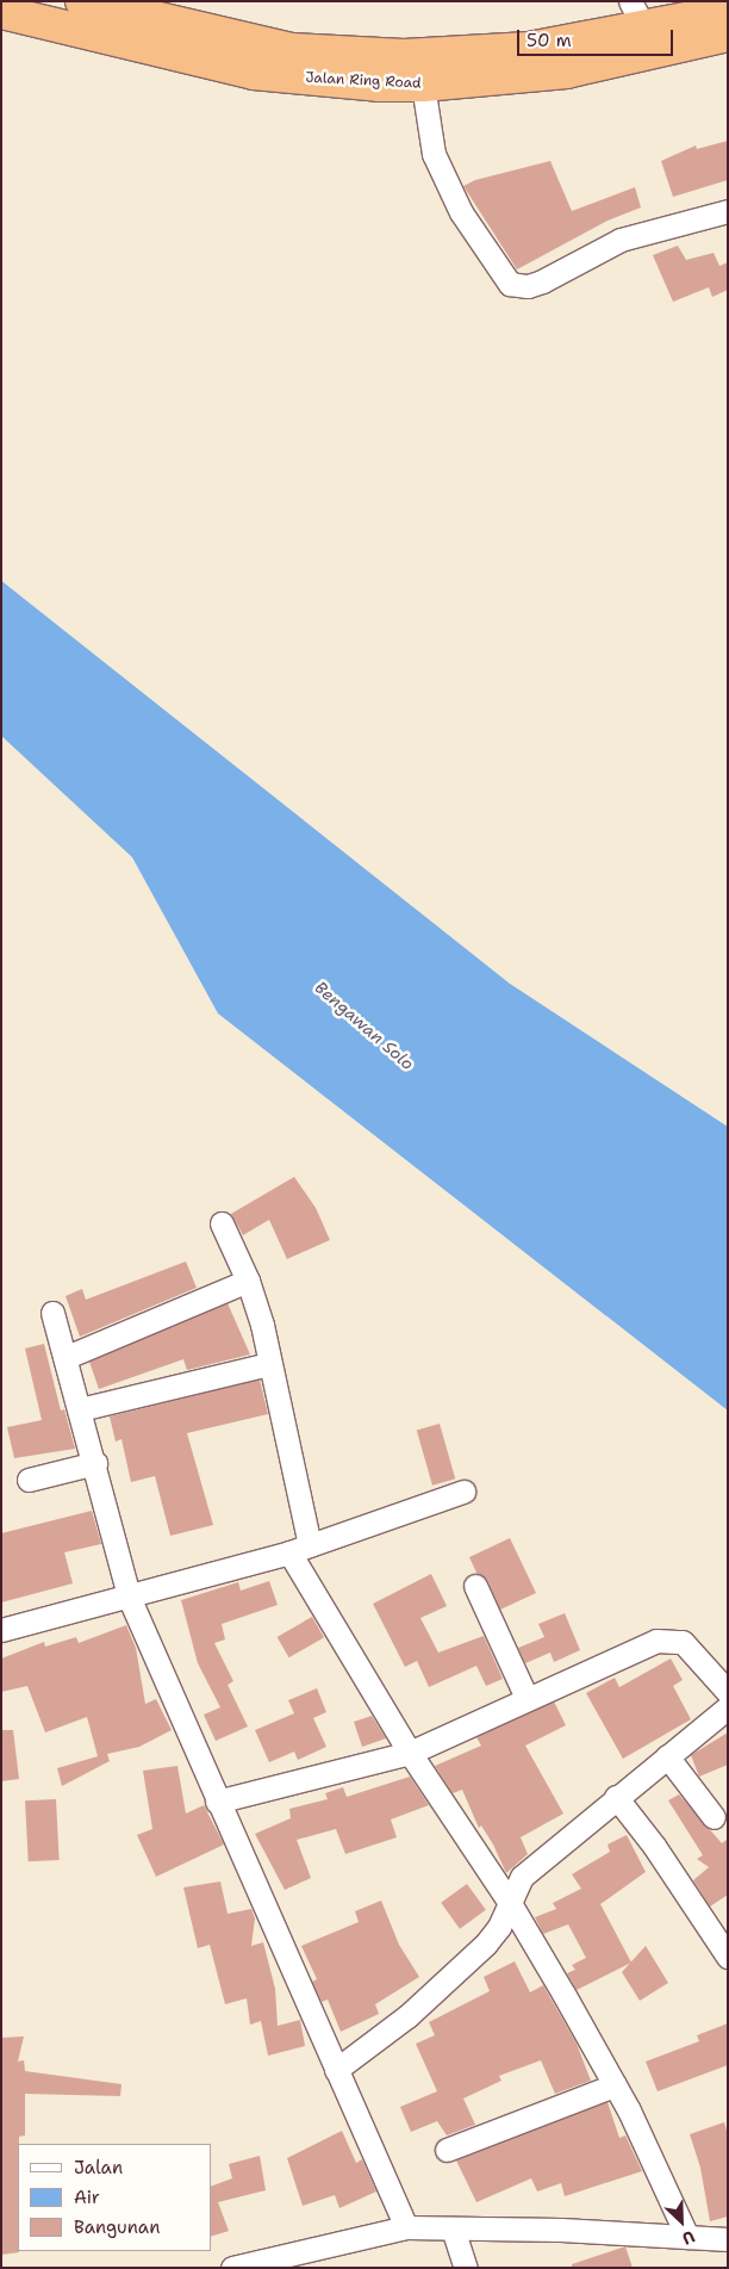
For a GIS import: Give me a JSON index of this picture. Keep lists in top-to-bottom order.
{
  "streets": {
    "highway": ["Jalan Ring Road"]
  },
  "water": ["Bengawan Solo"],
  "legend": ["Jalan", "Air", "Bangunan"],
  "scale_bar": "50 m",
  "north": "bottom right"
}
